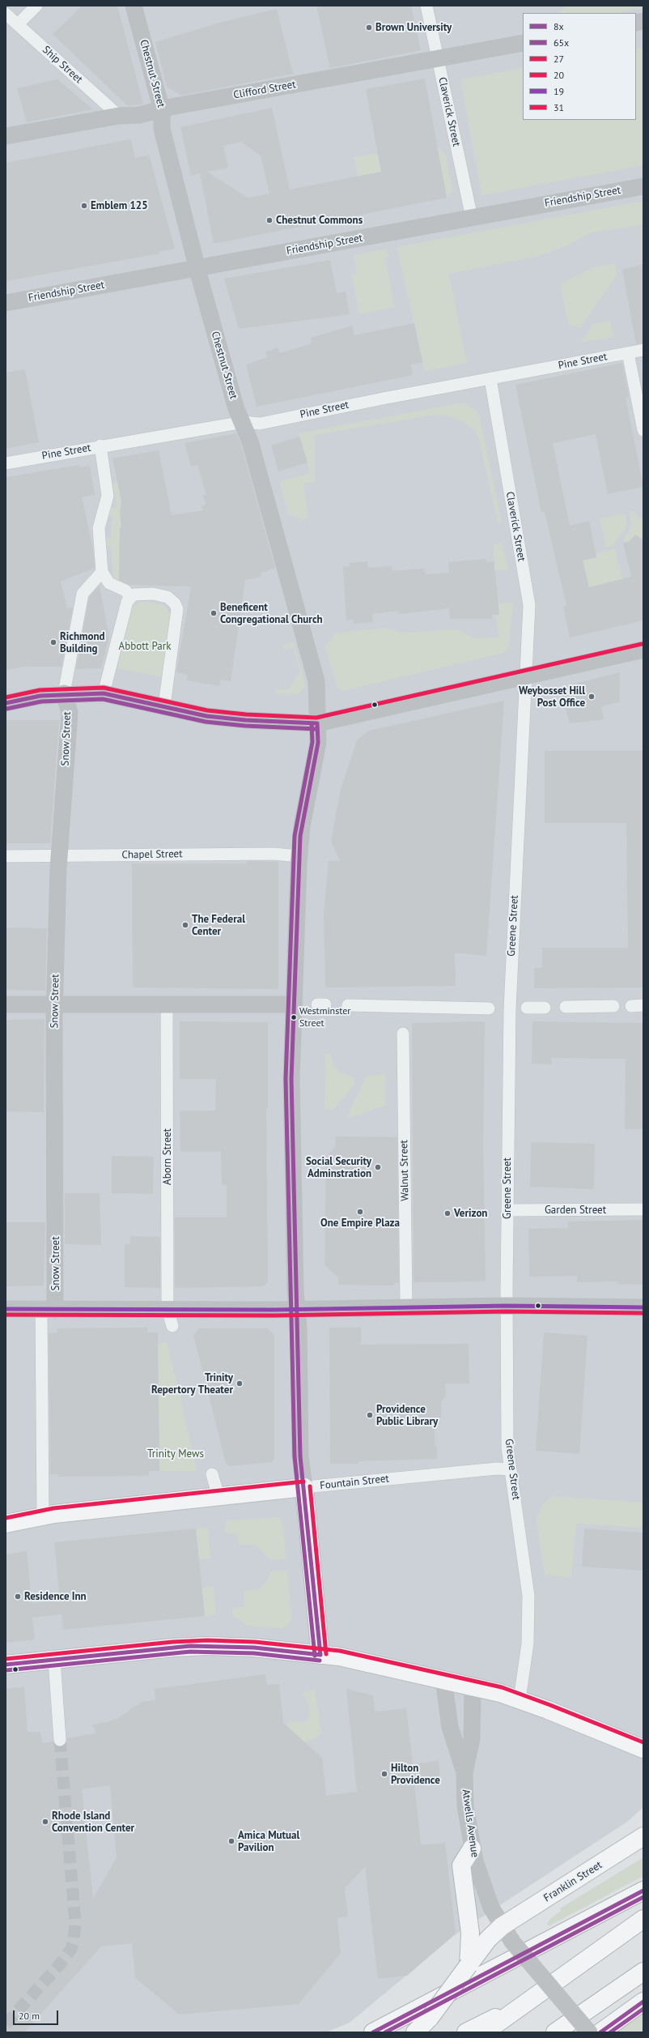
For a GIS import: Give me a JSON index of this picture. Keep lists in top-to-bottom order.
{
  "streets": {
    "main road": ["Fountain Street", "Franklin Street"],
    "street": [
      "Ship Street",
      "Chestnut Street",
      "Clifford Street",
      "Claverick Street",
      "Friendship Street",
      "Pine Street",
      "Snow Street",
      "Chapel Street",
      "Greene Street",
      "Aborn Street",
      "Walnut Street",
      "Garden Street",
      "Atwells Avenue"
    ]
  },
  "crossings": [
    ["Ship Street", "Clifford Street"],
    ["Chestnut Street", "Clifford Street"],
    ["Chestnut Street", "Friendship Street"],
    ["Chestnut Street", "Pine Street"],
    ["Chestnut Street", "Chapel Street"],
    ["Chestnut Street", "Fountain Street"],
    ["Clifford Street", "Claverick Street"],
    ["Claverick Street", "Friendship Street"],
    ["Claverick Street", "Pine Street"],
    ["Claverick Street", "Greene Street"],
    ["Snow Street", "Chapel Street"],
    ["Snow Street", "Fountain Street"],
    ["Greene Street", "Garden Street"],
    ["Greene Street", "Fountain Street"],
    ["Atwells Avenue", "Franklin Street"]
  ],
  "parks": ["Abbott Park", "Trinity Mews"],
  "places": [
    "Brown University",
    "Emblem 125",
    "Chestnut Commons",
    "Beneficent Congregational Church",
    "Richmond Building",
    "Weybosset Hill Post Office",
    "The Federal Center",
    "Westminster Street",
    "Social Security Adminstration",
    "One Empire Plaza",
    "Verizon",
    "Trinity Repertory Theater",
    "Providence Public Library",
    "Residence Inn",
    "Hilton Providence",
    "Rhode Island Convention Center",
    "Amica Mutual Pavilion"
  ],
  "lines": [
    "transit line 20",
    "transit line 8x",
    "transit line 65x",
    "transit line 19",
    "transit line 31",
    "transit line 27"
  ],
  "legend": [
    "8x",
    "65x",
    "27",
    "20",
    "19",
    "31"
  ],
  "scale_bar": "20 m"
}
